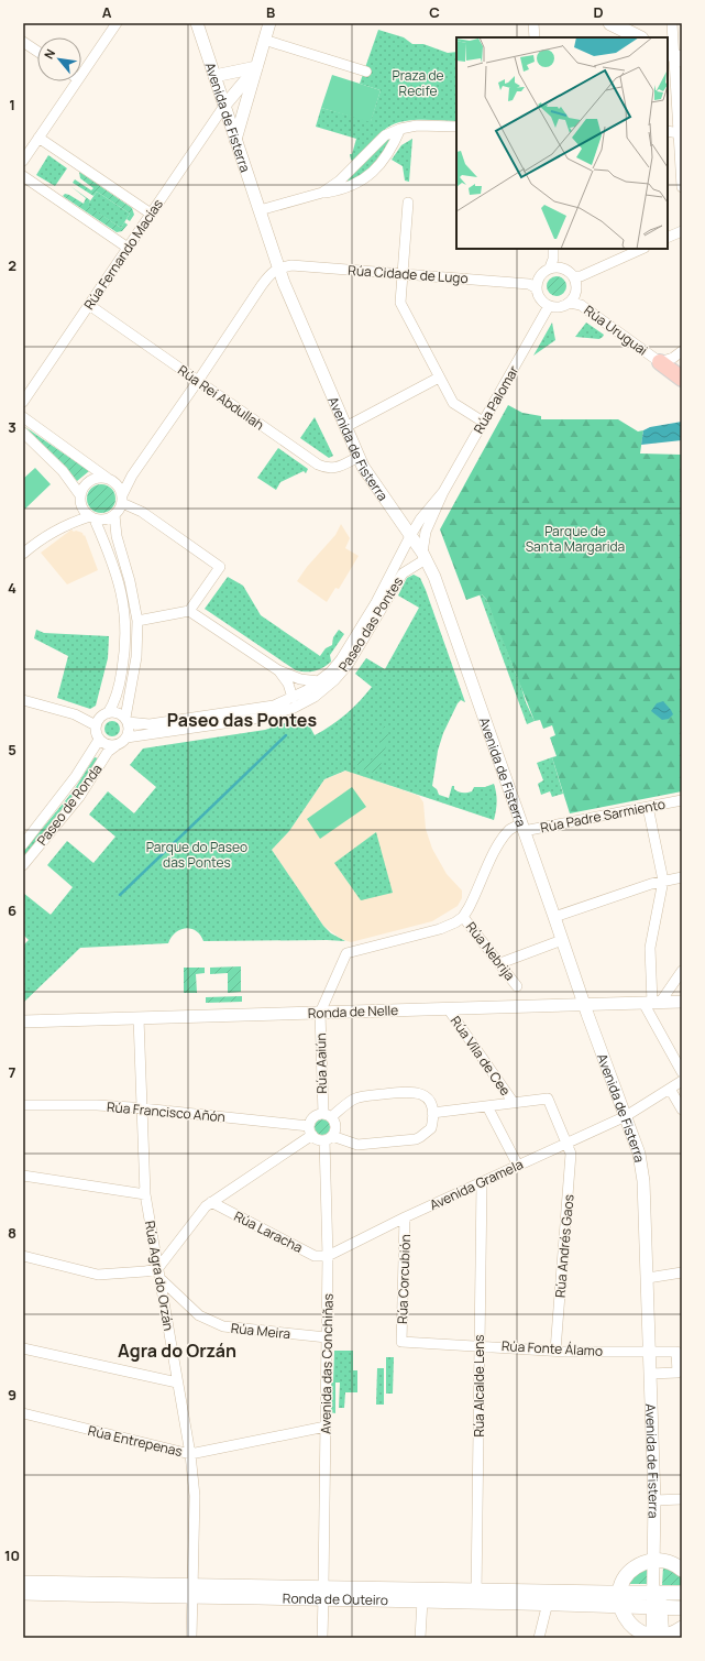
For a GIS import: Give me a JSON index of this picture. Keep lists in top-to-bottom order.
{
  "streets": {
    "main road": ["Ronda de Outeiro"],
    "street": [
      "Avenida de Fisterra",
      "Rúa Fernando Macías",
      "Rúa Cidade de Lugo",
      "Rúa Uruguai",
      "Rúa Rei Abdullah",
      "Rúa Palomar",
      "Paseo das Pontes",
      "Paseo de Ronda",
      "Rúa Padre Sarmiento",
      "Rúa Nebrija",
      "Ronda de Nelle",
      "Rúa Vila de Cee",
      "Rúa Aaiún",
      "Rúa Francisco Añón",
      "Avenida Gramela",
      "Rúa Laracha",
      "Rúa Andrés Gaos",
      "Rúa Agra do Orzán",
      "Rúa Corcubión",
      "Rúa Meira",
      "Rúa Fonte Álamo",
      "Avenida das Conchiñas",
      "Rúa Alcalde Lens",
      "Rúa Entrepenas"
    ]
  },
  "crossings": [
    ["Avenida de Fisterra", "Rúa Fernando Macías"],
    ["Avenida de Fisterra", "Rúa Cidade de Lugo"],
    ["Avenida de Fisterra", "Rúa Rei Abdullah"],
    ["Avenida de Fisterra", "Rúa Palomar"],
    ["Avenida de Fisterra", "Paseo das Pontes"],
    ["Avenida de Fisterra", "Rúa Padre Sarmiento"],
    ["Avenida de Fisterra", "Ronda de Nelle"],
    ["Avenida de Fisterra", "Avenida Gramela"],
    ["Avenida de Fisterra", "Rúa Fonte Álamo"],
    ["Avenida de Fisterra", "Ronda de Outeiro"],
    ["Rúa Fernando Macías", "Rúa Rei Abdullah"],
    ["Rúa Cidade de Lugo", "Rúa Uruguai"],
    ["Rúa Cidade de Lugo", "Rúa Palomar"],
    ["Rúa Uruguai", "Rúa Palomar"],
    ["Rúa Palomar", "Paseo das Pontes"],
    ["Paseo das Pontes", "Paseo de Ronda"],
    ["Ronda de Nelle", "Rúa Vila de Cee"],
    ["Ronda de Nelle", "Rúa Aaiún"],
    ["Ronda de Nelle", "Rúa Agra do Orzán"],
    ["Rúa Vila de Cee", "Avenida Gramela"],
    ["Rúa Vila de Cee", "Rúa Andrés Gaos"],
    ["Rúa Aaiún", "Rúa Francisco Añón"],
    ["Rúa Aaiún", "Avenida das Conchiñas"],
    ["Rúa Francisco Añón", "Rúa Agra do Orzán"],
    ["Rúa Francisco Añón", "Avenida das Conchiñas"],
    ["Avenida Gramela", "Rúa Laracha"],
    ["Avenida Gramela", "Rúa Andrés Gaos"],
    ["Avenida Gramela", "Rúa Corcubión"],
    ["Avenida Gramela", "Avenida das Conchiñas"],
    ["Avenida Gramela", "Rúa Alcalde Lens"],
    ["Rúa Laracha", "Avenida das Conchiñas"],
    ["Rúa Andrés Gaos", "Rúa Fonte Álamo"],
    ["Rúa Agra do Orzán", "Rúa Meira"],
    ["Rúa Agra do Orzán", "Rúa Entrepenas"],
    ["Rúa Agra do Orzán", "Ronda de Outeiro"],
    ["Rúa Corcubión", "Rúa Fonte Álamo"],
    ["Rúa Meira", "Avenida das Conchiñas"],
    ["Rúa Fonte Álamo", "Rúa Alcalde Lens"],
    ["Avenida das Conchiñas", "Rúa Entrepenas"],
    ["Avenida das Conchiñas", "Ronda de Outeiro"],
    ["Rúa Alcalde Lens", "Ronda de Outeiro"]
  ],
  "districts": ["Paseo das Pontes", "Agra do Orzán"],
  "parks": ["Praza de Recife", "Parque de Santa Margarida", "Parque do Paseo das Pontes"],
  "north": "top left",
  "grid": {
    "columns": [
      "A",
      "B",
      "C",
      "D"
    ],
    "rows": [
      "1",
      "2",
      "3",
      "4",
      "5",
      "6",
      "7",
      "8",
      "9",
      "10"
    ]
  }
}
